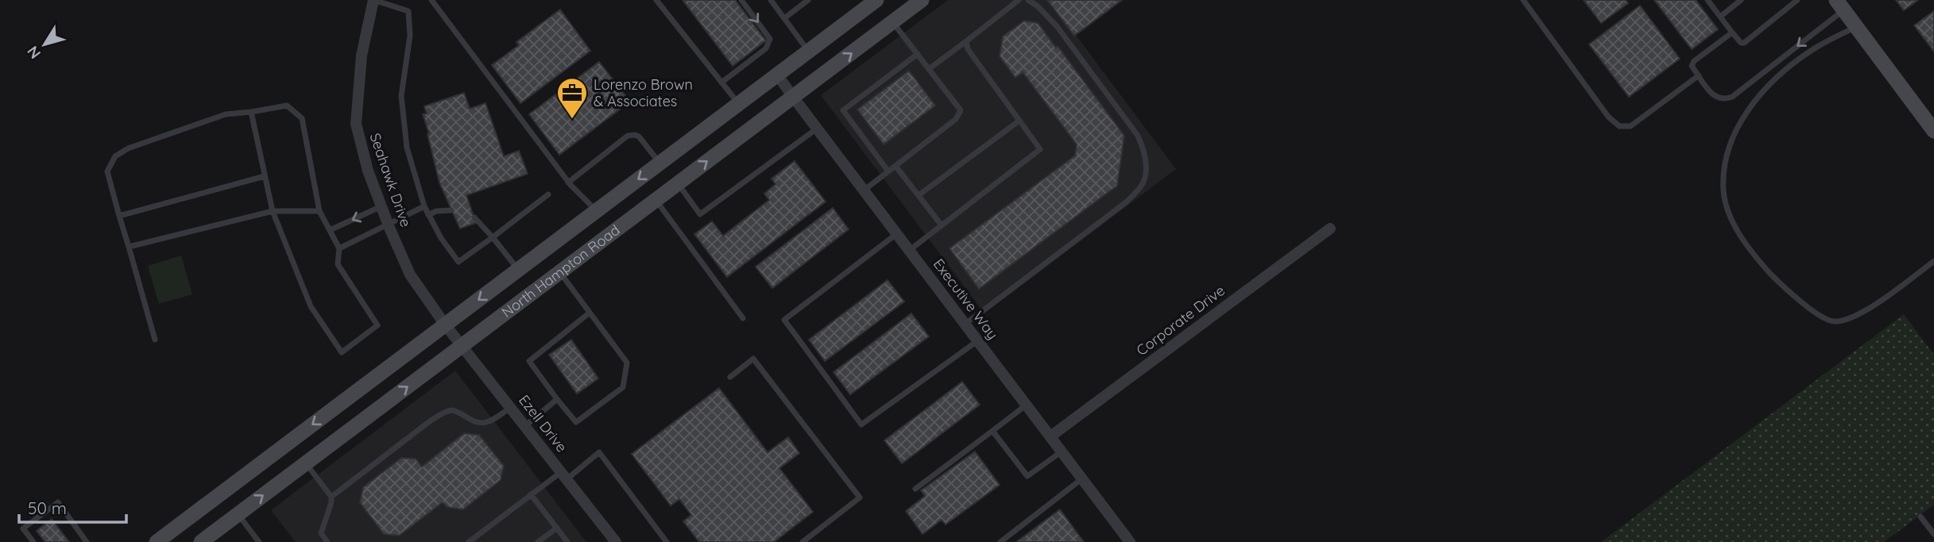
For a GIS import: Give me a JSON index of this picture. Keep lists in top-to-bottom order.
{
  "streets": {
    "main road": ["North Hampton Road"],
    "street": [
      "Seahawk Drive",
      "Executive Way",
      "Corporate Drive",
      "Ezell Drive"
    ]
  },
  "crossings": [
    ["Seahawk Drive", "North Hampton Road"],
    ["Seahawk Drive", "Ezell Drive"],
    ["North Hampton Road", "Executive Way"],
    ["North Hampton Road", "Ezell Drive"],
    ["Executive Way", "Corporate Drive"]
  ],
  "places": {
    "office": ["Lorenzo Brown & Associates"]
  },
  "scale_bar": "50 m",
  "north": "bottom left"
}
